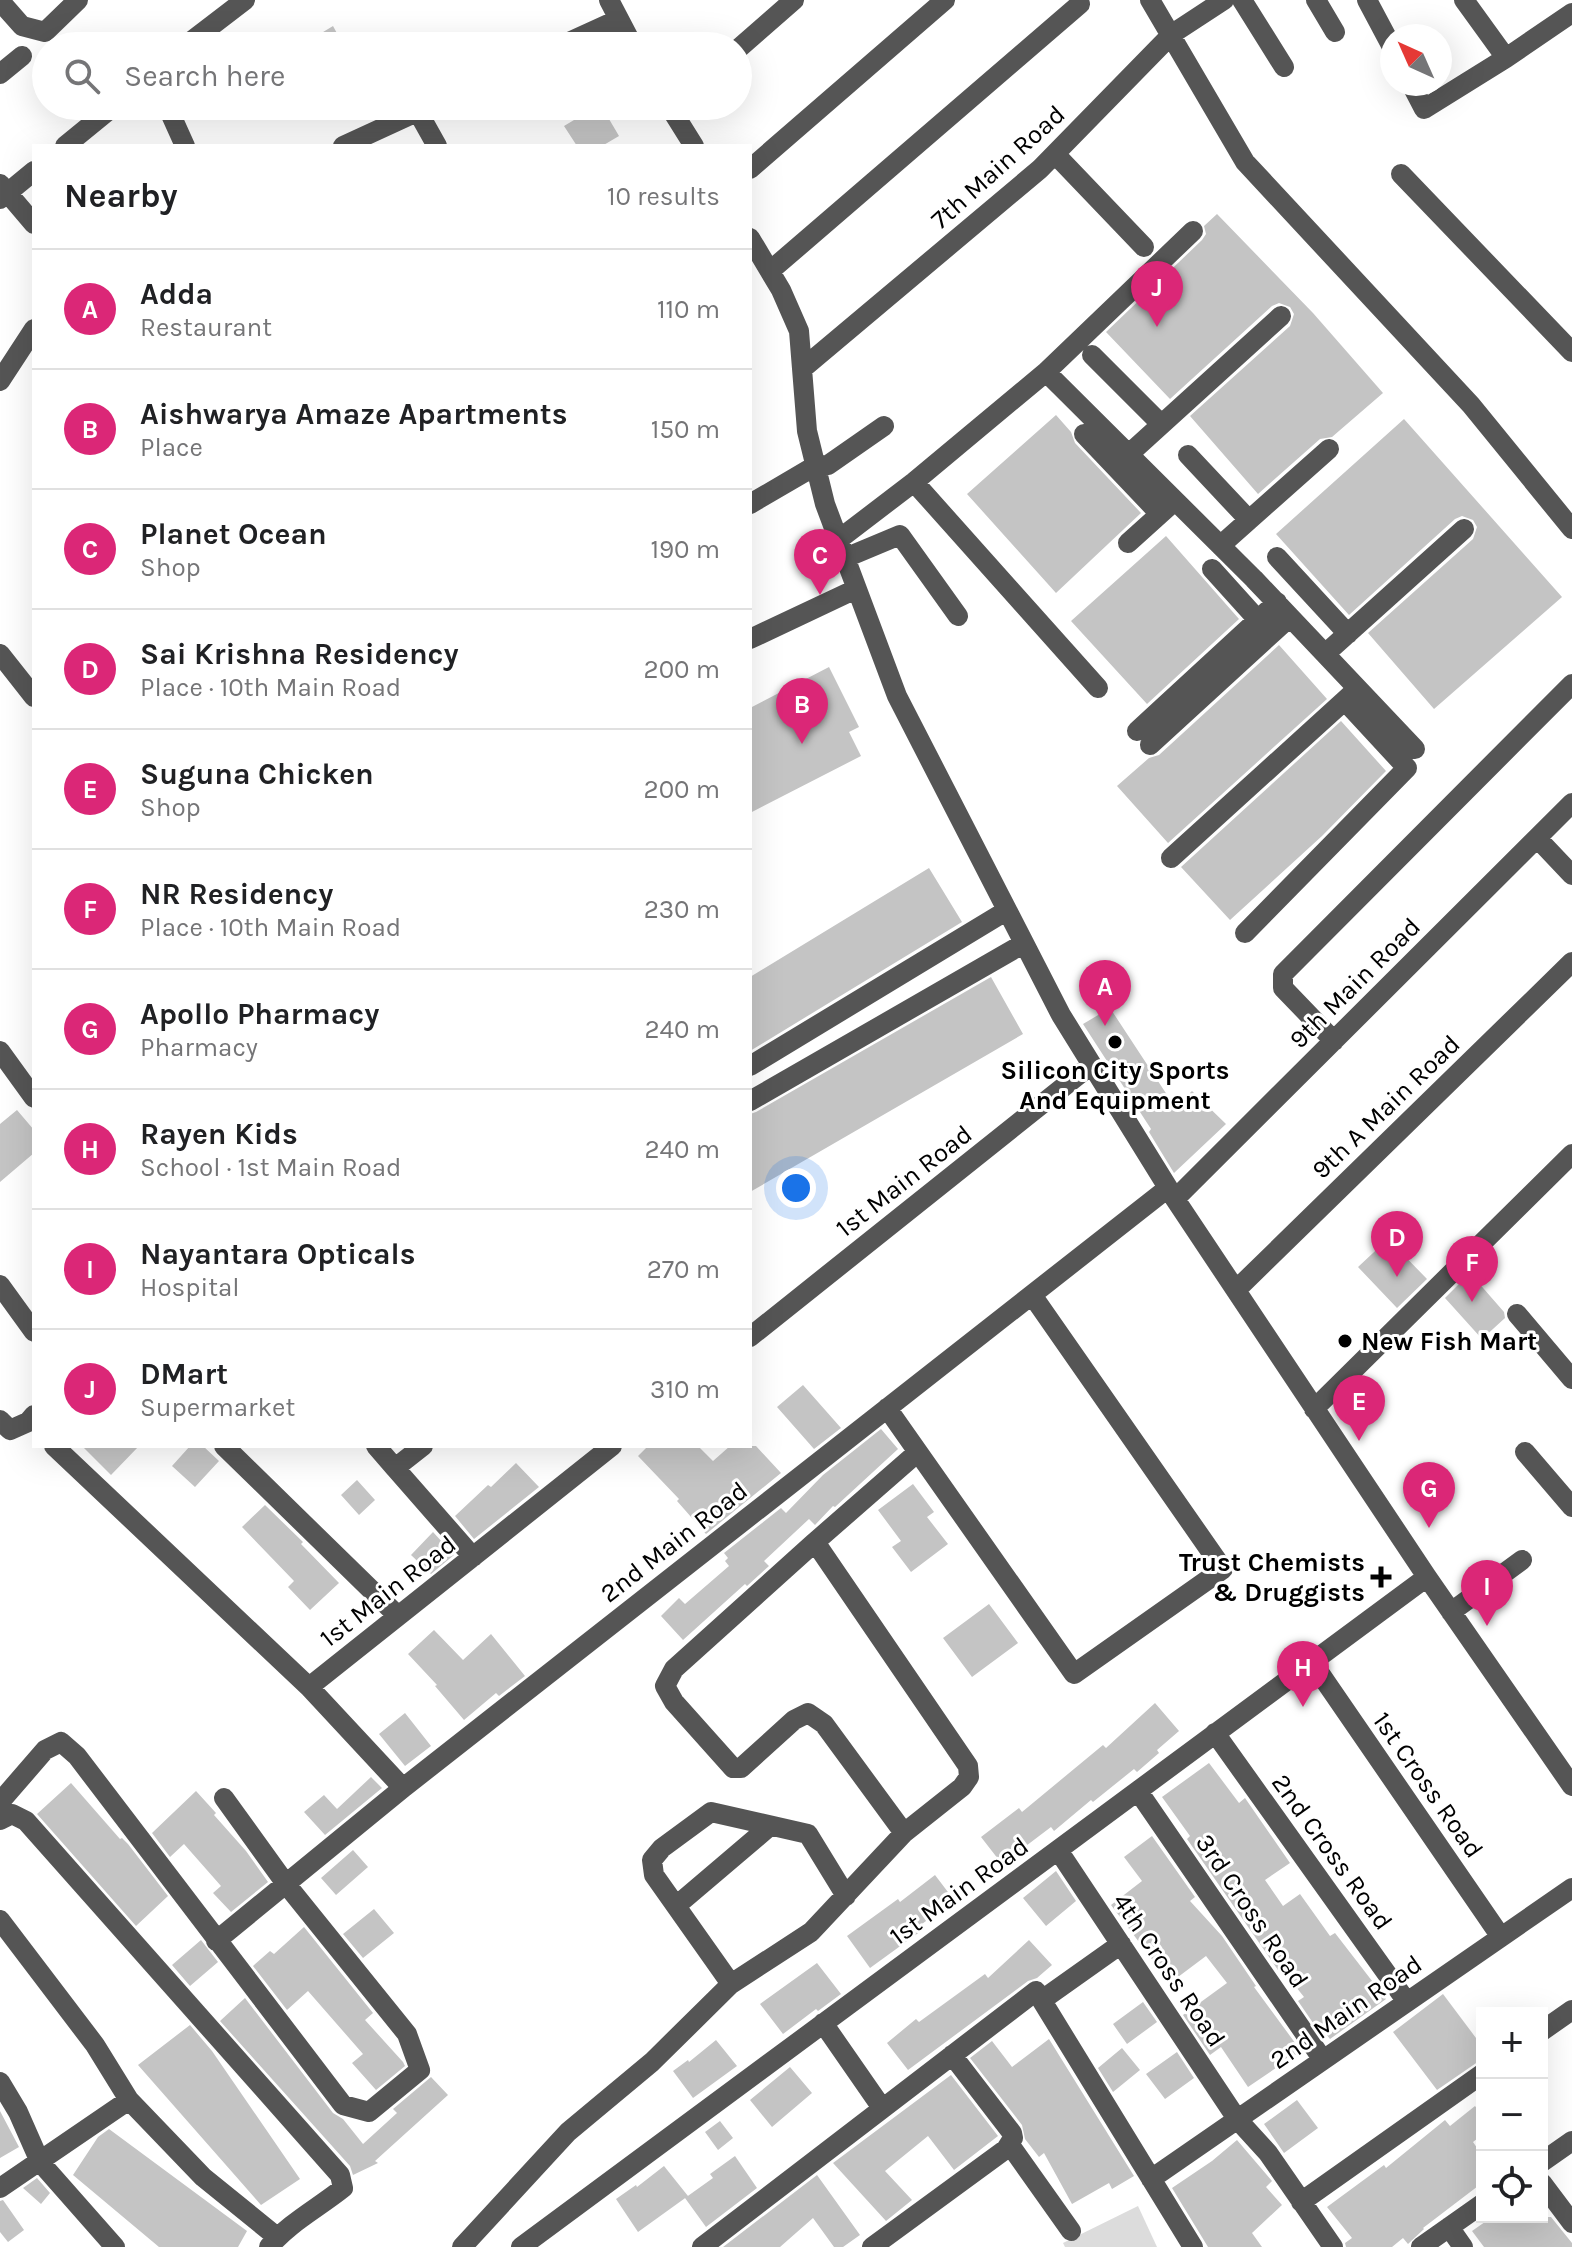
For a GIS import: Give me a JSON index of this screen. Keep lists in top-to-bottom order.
{
  "streets": {
    "street": [
      "7th Main Road",
      "9th Main Road",
      "9th A Main Road",
      "1st Main Road",
      "2nd Main Road",
      "1st Cross Road",
      "2nd Cross Road",
      "3rd Cross Road",
      "4th Cross Road"
    ]
  },
  "crossings": [
    ["9th Main Road", "2nd Main Road"],
    ["1st Main Road", "1st Cross Road"],
    ["1st Main Road", "2nd Cross Road"],
    ["1st Main Road", "3rd Cross Road"],
    ["1st Main Road", "4th Cross Road"],
    ["2nd Main Road", "1st Cross Road"],
    ["2nd Main Road", "2nd Cross Road"],
    ["2nd Main Road", "3rd Cross Road"],
    ["2nd Main Road", "4th Cross Road"]
  ],
  "places": {
    "other": ["Silicon City Sports And Equipment", "New Fish Mart"],
    "health": ["Trust Chemists & Druggists"]
  },
  "north": "top left",
  "page": {
    "search": "Search here",
    "heading": ["Nearby", "10 results"],
    "list": [
      {
        "mark": "A",
        "name": "Adda",
        "note": "Restaurant",
        "value": "110 m"
      },
      {
        "mark": "B",
        "name": "Aishwarya Amaze Apartments",
        "note": "Place",
        "value": "150 m"
      },
      {
        "mark": "C",
        "name": "Planet Ocean",
        "note": "Shop",
        "value": "190 m"
      },
      {
        "mark": "D",
        "name": "Sai Krishna Residency",
        "note": "Place · 10th Main Road",
        "value": "200 m"
      },
      {
        "mark": "E",
        "name": "Suguna Chicken",
        "note": "Shop",
        "value": "200 m"
      },
      {
        "mark": "F",
        "name": "NR Residency",
        "note": "Place · 10th Main Road",
        "value": "230 m"
      },
      {
        "mark": "G",
        "name": "Apollo Pharmacy",
        "note": "Pharmacy",
        "value": "240 m"
      },
      {
        "mark": "H",
        "name": "Rayen Kids",
        "note": "School · 1st Main Road",
        "value": "240 m"
      },
      {
        "mark": "I",
        "name": "Nayantara Opticals",
        "note": "Hospital",
        "value": "270 m"
      },
      {
        "mark": "J",
        "name": "DMart",
        "note": "Supermarket",
        "value": "310 m"
      }
    ],
    "pins": [
      "J",
      "C",
      "B",
      "A",
      "D",
      "F",
      "E",
      "G",
      "I",
      "H"
    ],
    "map_buttons": ["+", "−"]
  }
}
